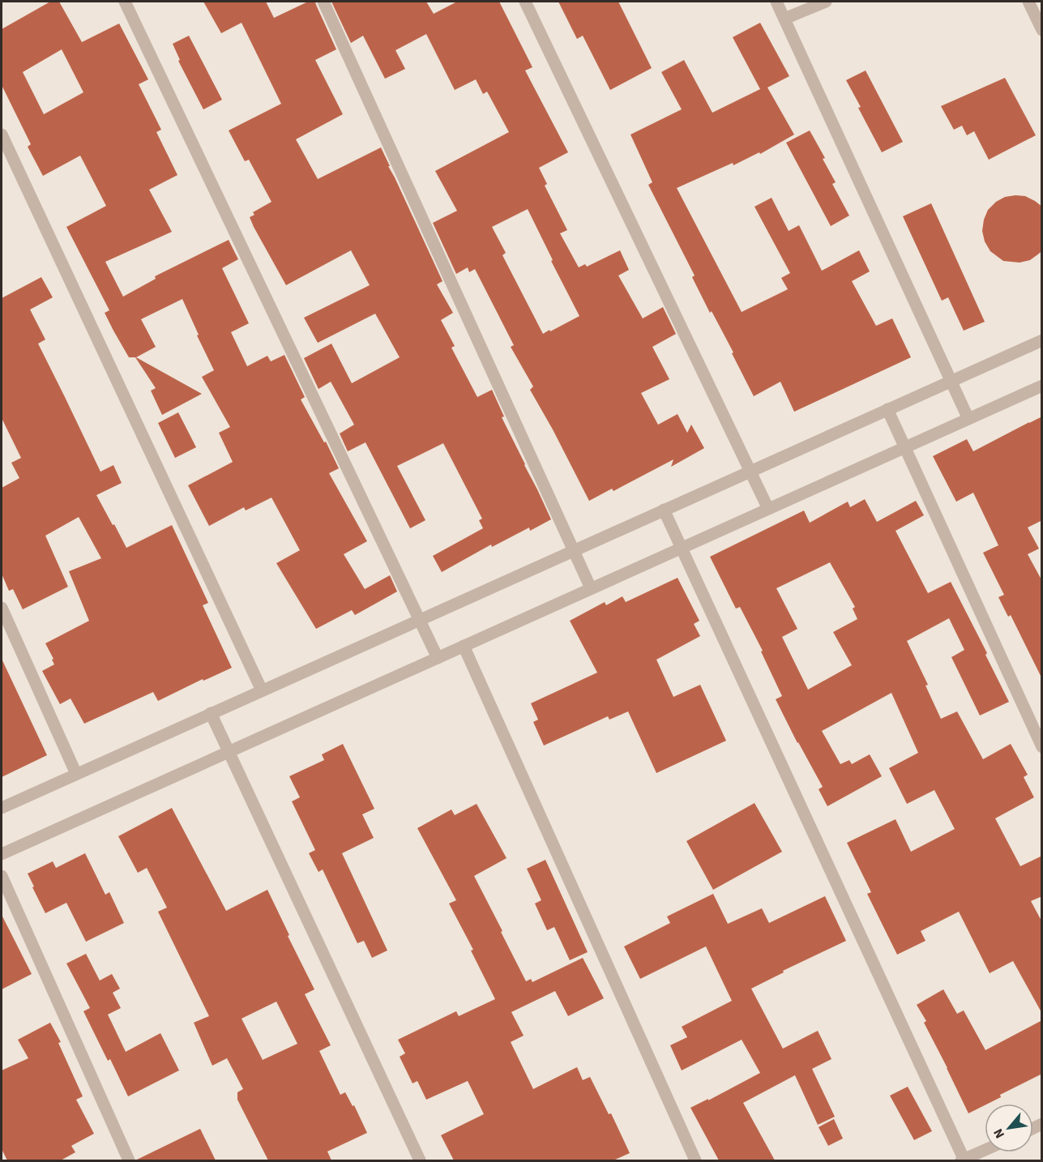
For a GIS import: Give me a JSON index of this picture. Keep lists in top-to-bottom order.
{
  "north": "bottom left"
}
